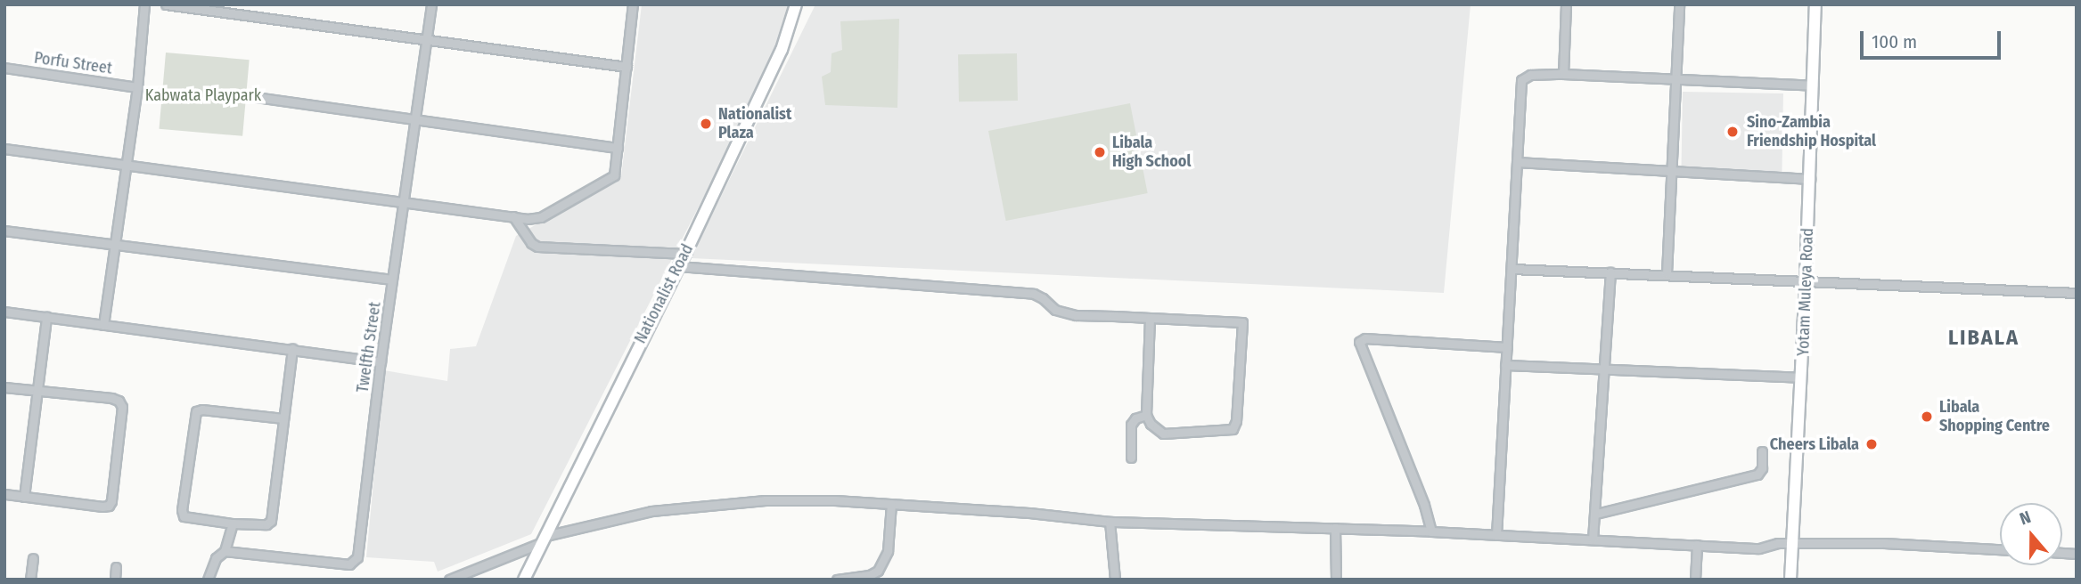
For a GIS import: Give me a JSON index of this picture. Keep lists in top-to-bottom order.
{
  "streets": {
    "street": [
      "Porfu Street",
      "Yotam Muleya Road",
      "Nationalist Road",
      "Twelfth Street"
    ]
  },
  "districts": ["LIBALA"],
  "parks": ["Kabwata Playpark"],
  "places": [
    "Nationalist Plaza",
    "Sino-Zambia Friendship Hospital",
    "Libala High School",
    "Libala Shopping Centre",
    "Cheers Libala"
  ],
  "scale_bar": "100 m",
  "north": "top"
}
